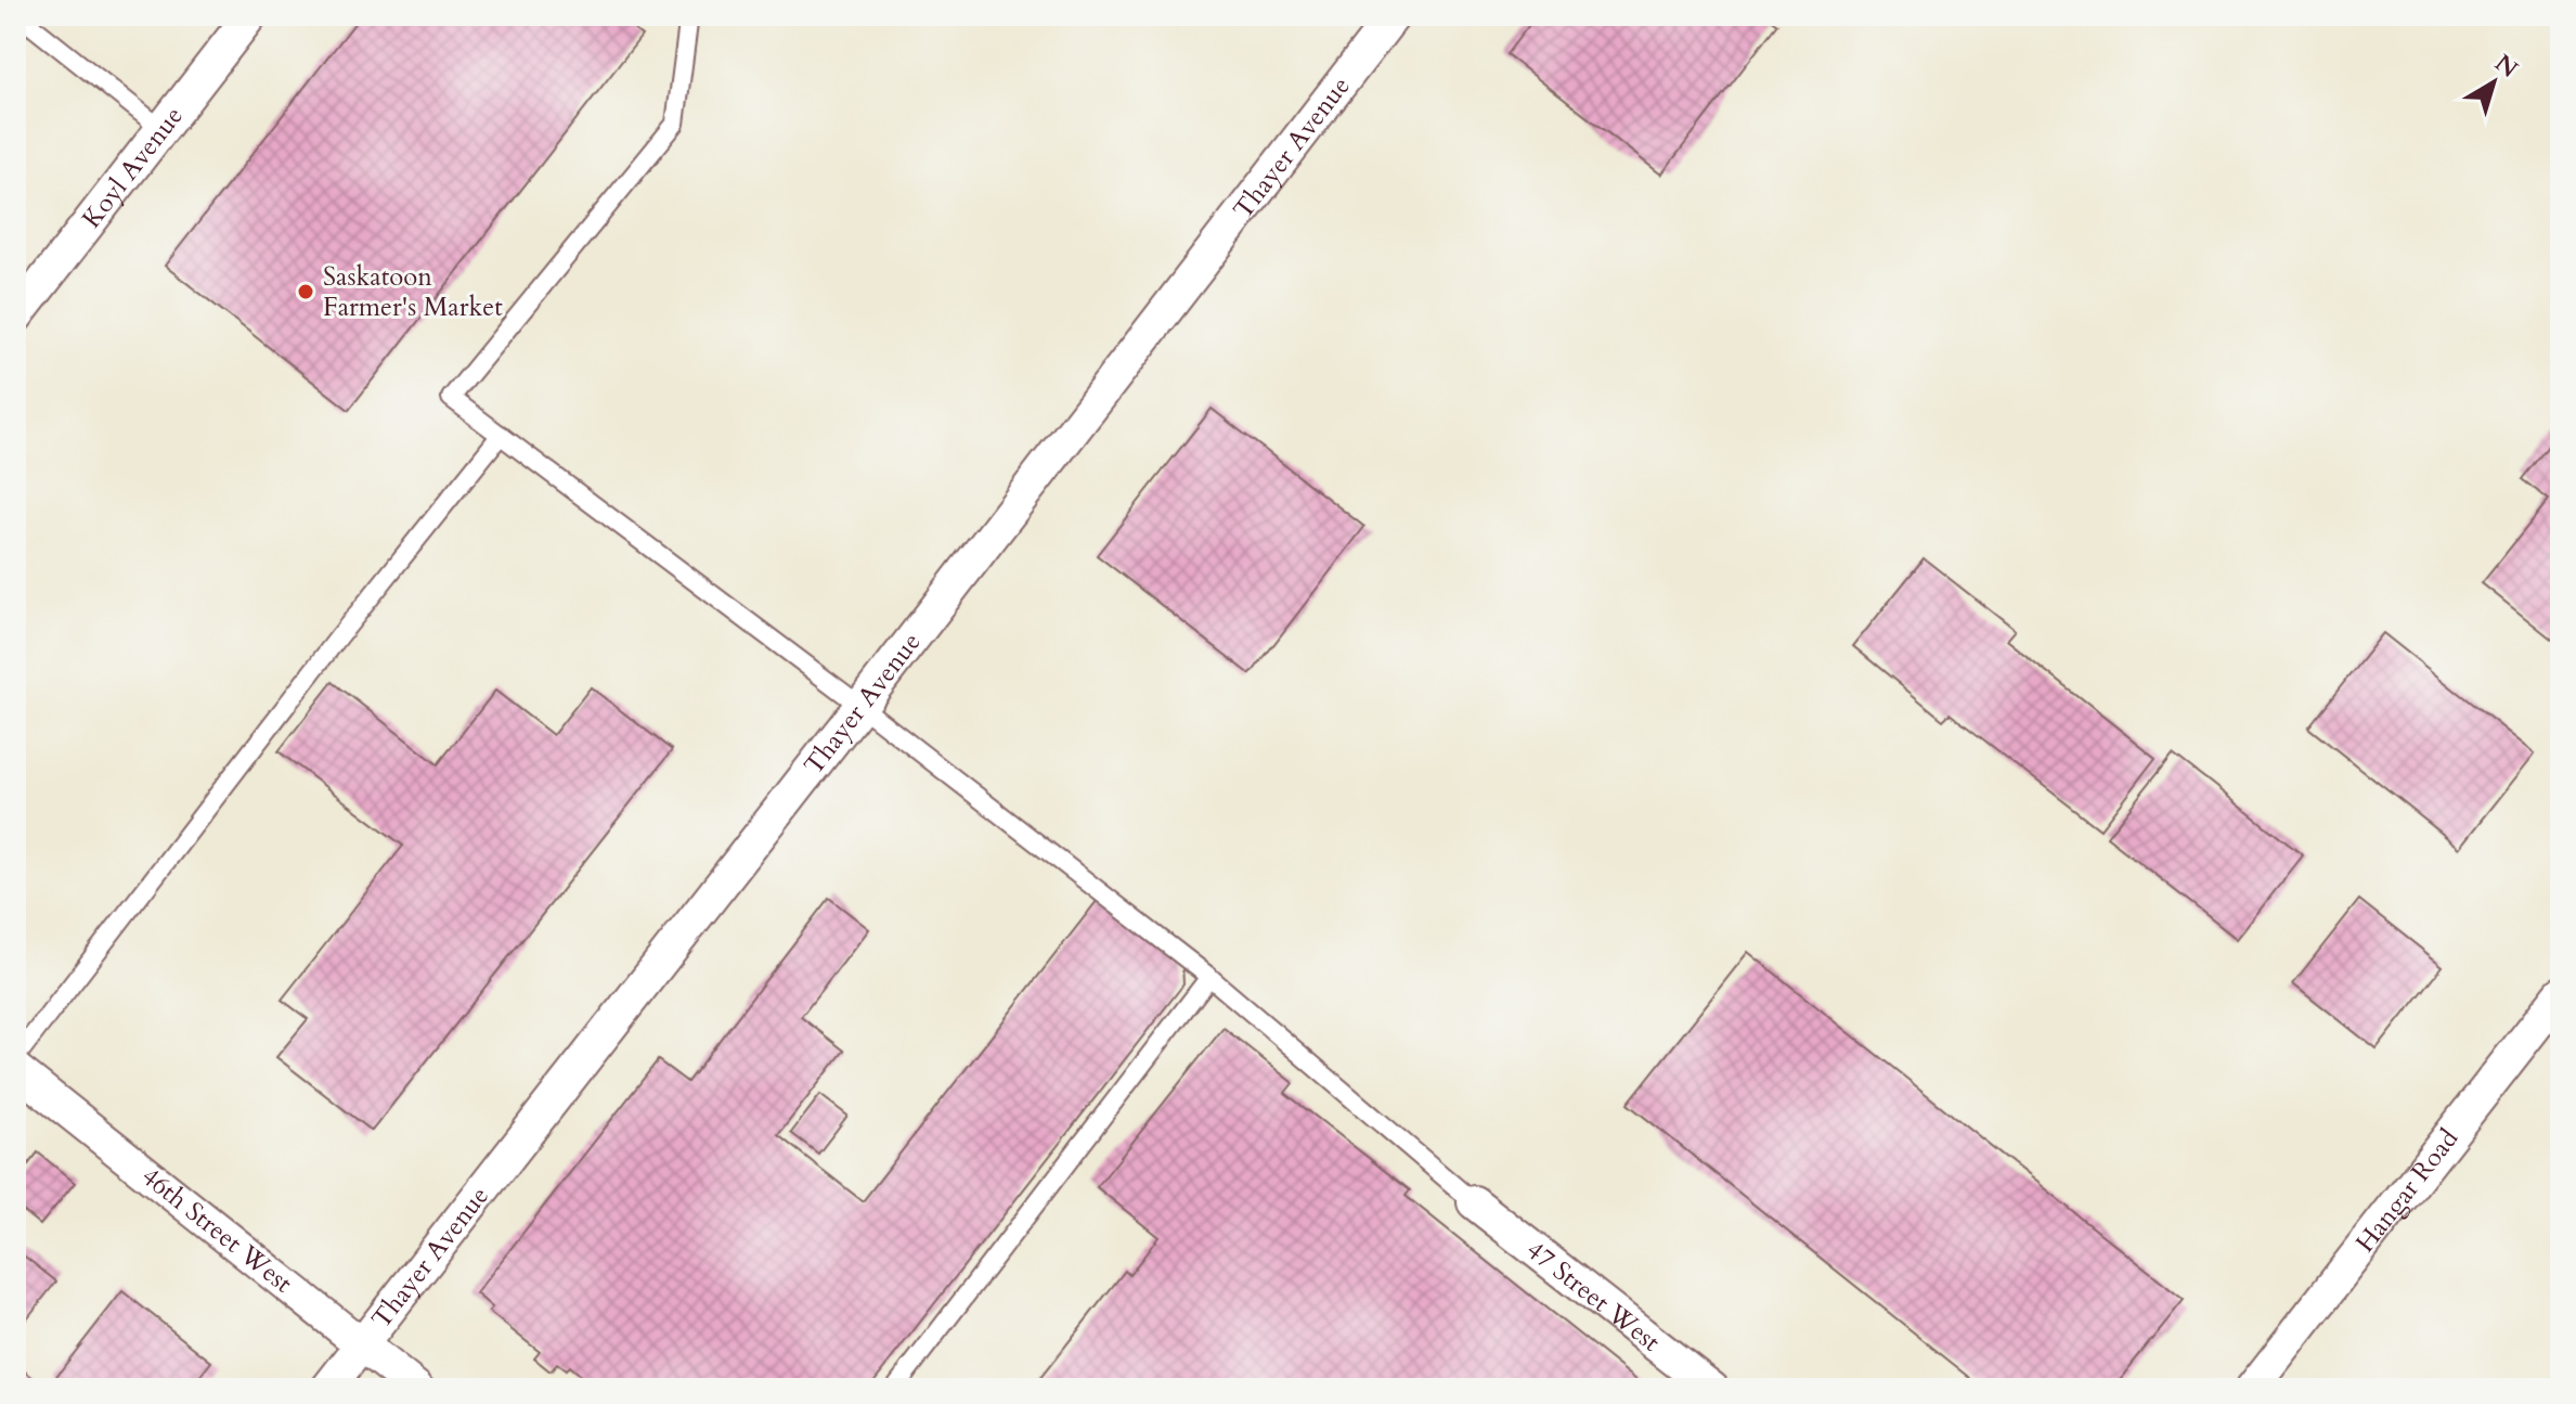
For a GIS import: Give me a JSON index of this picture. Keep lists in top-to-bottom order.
{
  "streets": {
    "street": [
      "Thayer Avenue",
      "Koyl Avenue",
      "Hangar Road",
      "46th Street West",
      "47 Street West"
    ]
  },
  "crossings": [
    ["Thayer Avenue", "46th Street West"]
  ],
  "places": ["Saskatoon Farmer's Market"],
  "north": "top right"
}
